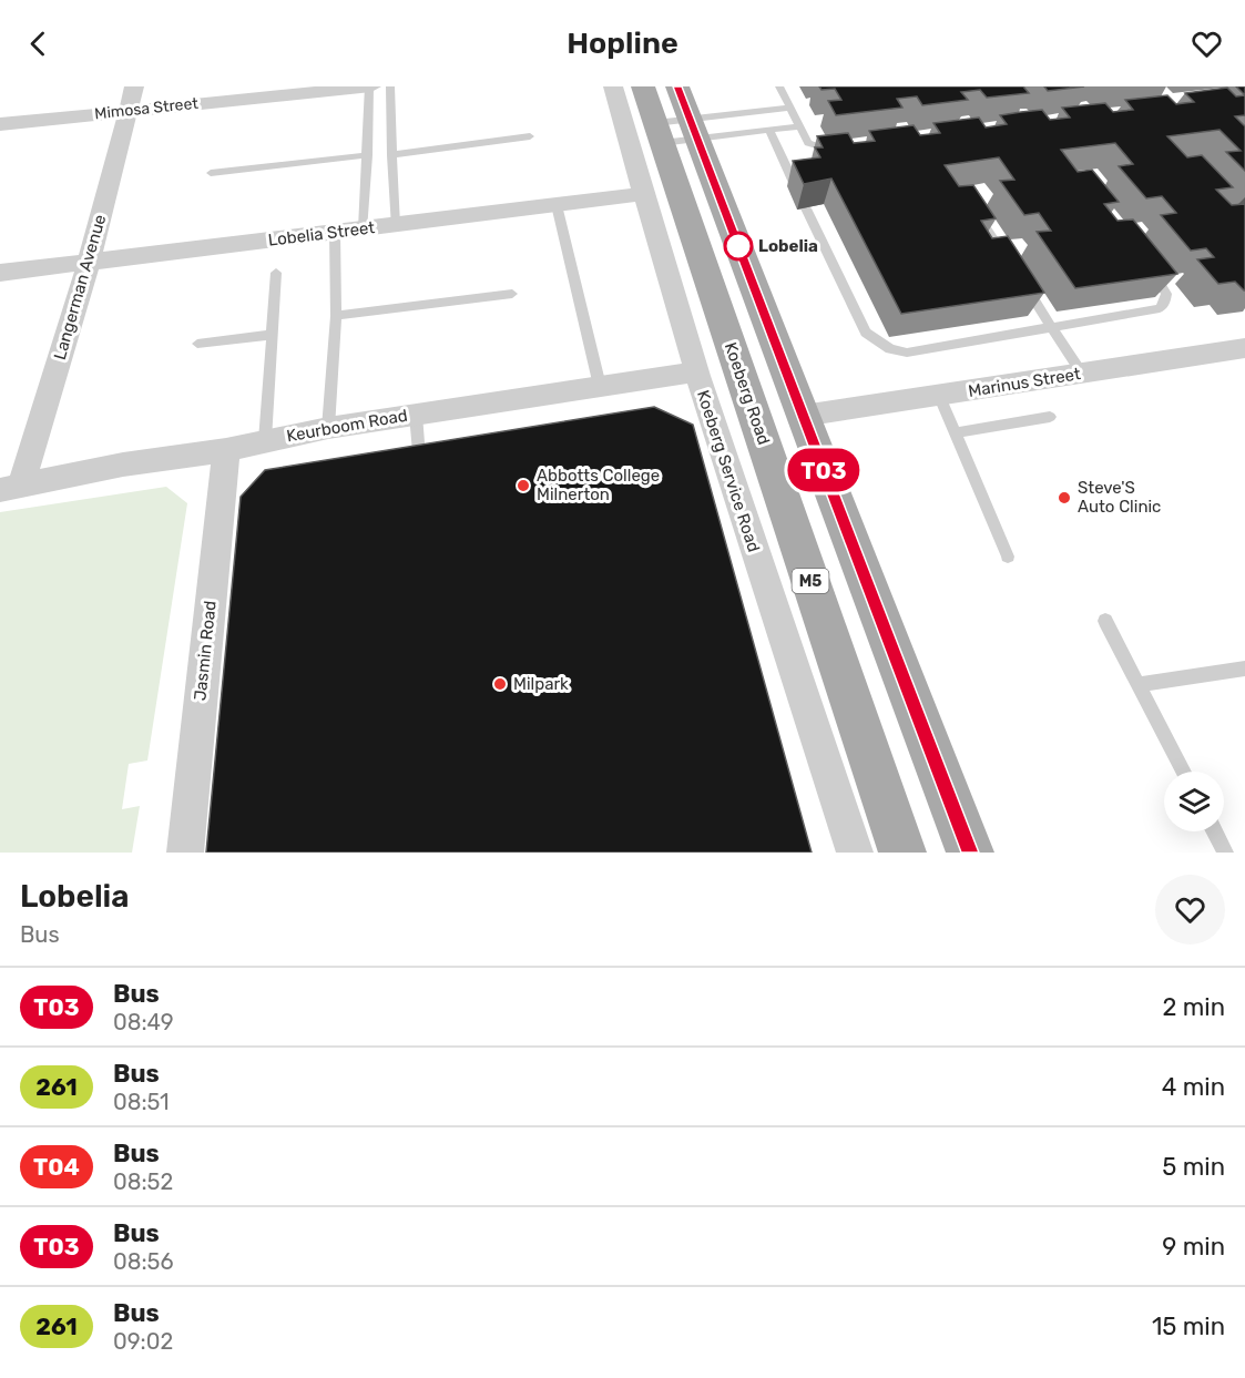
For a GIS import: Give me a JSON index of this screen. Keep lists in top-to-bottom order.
{
  "streets": {
    "main road": ["Koeberg Road", "M5"],
    "street": [
      "Mimosa Street",
      "Lobelia Street",
      "Langerman Avenue",
      "Marinus Street",
      "Keurboom Road",
      "Koeberg Service Road",
      "Jasmin Road"
    ]
  },
  "crossings": [
    ["Mimosa Street", "Langerman Avenue"],
    ["Lobelia Street", "Langerman Avenue"],
    ["Lobelia Street", "Koeberg Service Road"],
    ["Langerman Avenue", "Keurboom Road"],
    ["Keurboom Road", "Koeberg Service Road"],
    ["Keurboom Road", "Jasmin Road"]
  ],
  "places": [
    "Lobelia",
    "Abbotts College Milnerton",
    "Steve'S Auto Clinic",
    "Milpark"
  ],
  "lines": ["bus line T03"],
  "page": {
    "header": "Hopline",
    "on_map": "T03",
    "heading": ["Lobelia", "Bus"],
    "list": [
      {
        "mark": "T03",
        "name": "Bus",
        "note": "08:49",
        "value": "2 min"
      },
      {
        "mark": "261",
        "name": "Bus",
        "note": "08:51",
        "value": "4 min"
      },
      {
        "mark": "T04",
        "name": "Bus",
        "note": "08:52",
        "value": "5 min"
      },
      {
        "mark": "T03",
        "name": "Bus",
        "note": "08:56",
        "value": "9 min"
      },
      {
        "mark": "261",
        "name": "Bus",
        "note": "09:02",
        "value": "15 min"
      }
    ]
  }
}
